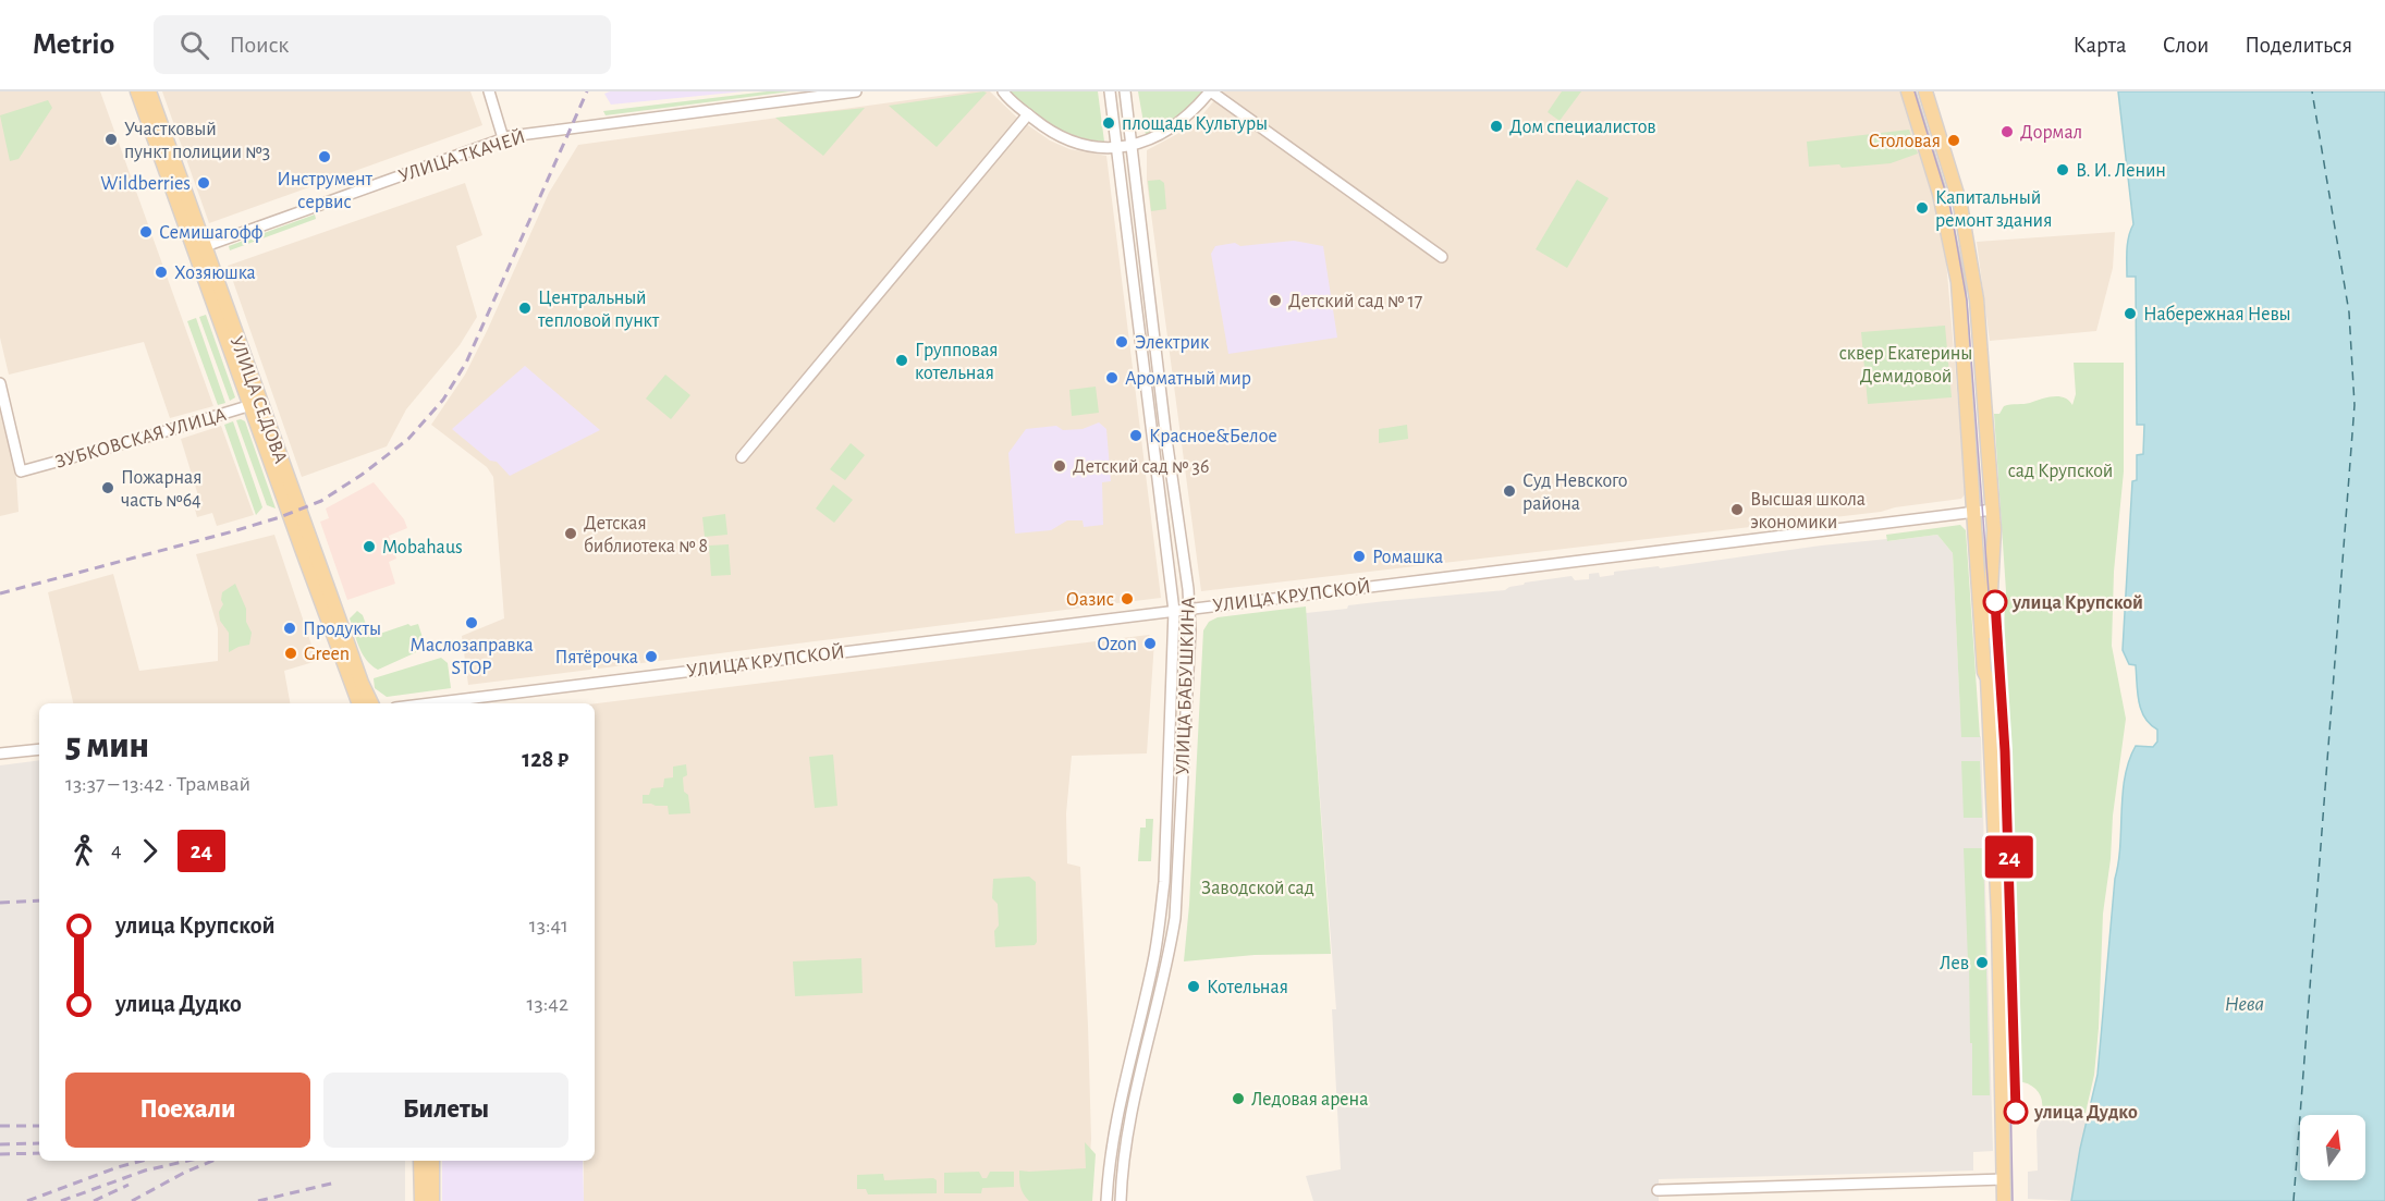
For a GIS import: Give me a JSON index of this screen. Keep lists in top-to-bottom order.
{
  "streets": {
    "main road": ["УЛИЦА СЕДОВА"],
    "street": [
      "УЛИЦА ТКАЧЕЙ",
      "ЗУБКОВСКАЯ УЛИЦА",
      "УЛИЦА КРУПСКОЙ",
      "УЛИЦА БАБУШКИНА"
    ]
  },
  "crossings": [
    ["УЛИЦА ТКАЧЕЙ", "УЛИЦА СЕДОВА"],
    ["УЛИЦА СЕДОВА", "ЗУБКОВСКАЯ УЛИЦА"],
    ["УЛИЦА КРУПСКОЙ", "УЛИЦА БАБУШКИНА"]
  ],
  "water": ["Нева"],
  "parks": ["сквер Екатерины Демидовой", "сад Крупской", "Заводской сад"],
  "places": [
    "площадь Культуры",
    "Дом специалистов",
    "Дормал",
    "Участковый пункт полиции №3",
    "Столовая",
    "Инструмент сервис",
    "В. И. Ленин",
    "Wildberries",
    "Капитальный ремонт здания",
    "Семишагофф",
    "Хозяюшка",
    "Детский сад № 17",
    "Центральный тепловой пункт",
    "Набережная Невы",
    "Электрик",
    "Групповая котельная",
    "Ароматный мир",
    "Красное&Белое",
    "Детский сад № 36",
    "Пожарная часть №64",
    "Суд Невского района",
    "Высшая школа экономики",
    "Детская библиотека № 8",
    "Mobahaus",
    "Ромашка",
    "Оазис",
    "улица Крупской",
    "Маслозаправка STOP",
    "Продукты",
    "Ozon",
    "Green",
    "Пятёрочка",
    "Лев",
    "Котельная",
    "Ледовая арена",
    "улица Дудко"
  ],
  "lines": ["tram line 24"],
  "north": "top",
  "page": {
    "header": "Metrio",
    "search": "Поиск",
    "nav": ["Карта", "Слои", "Поделиться"],
    "on_map": "24",
    "heading": ["5 мин", "13:37 – 13:42 · Трамвай", "128 ₽"],
    "legs": ["4", "24"],
    "list": [
      {
        "name": "улица Крупской",
        "value": "13:41"
      },
      {
        "name": "улица Дудко",
        "value": "13:42"
      }
    ],
    "buttons": ["Поехали", "Билеты"]
  }
}
